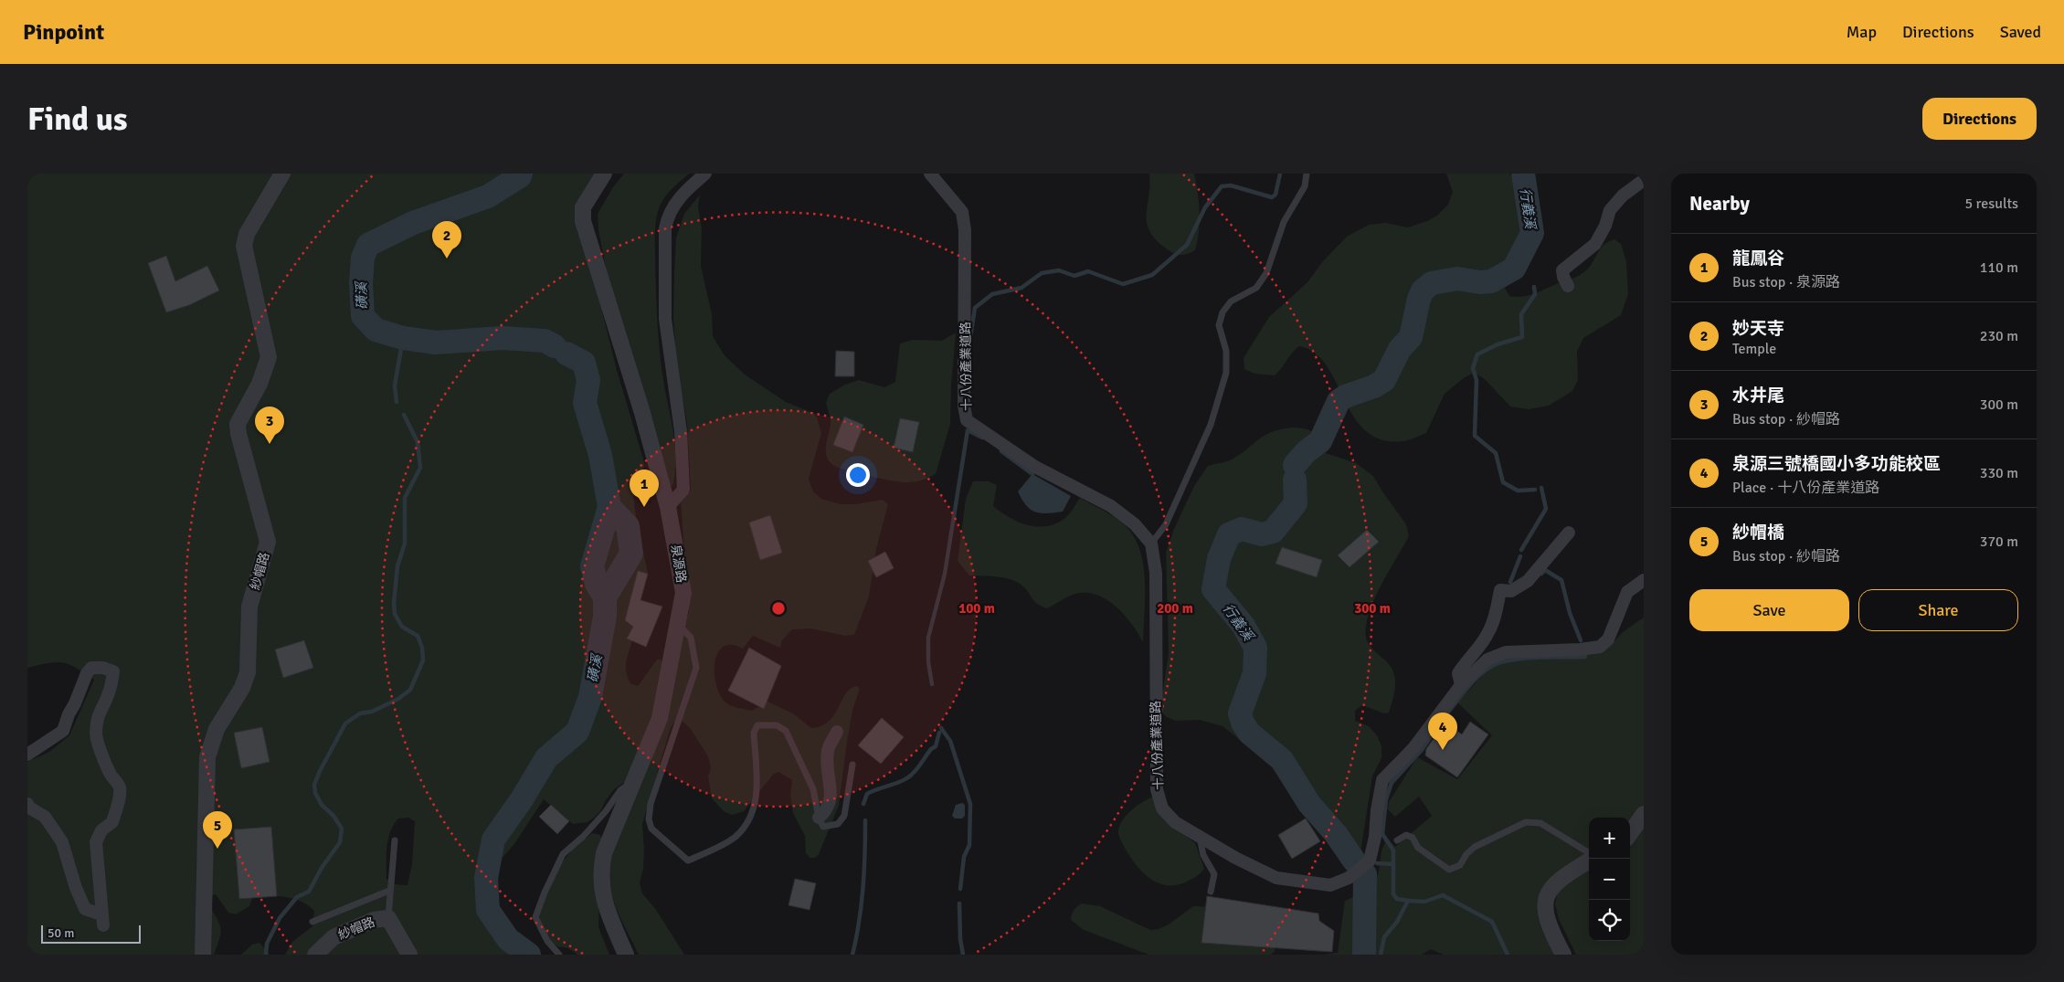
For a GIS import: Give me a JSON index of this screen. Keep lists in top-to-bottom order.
{
  "streets": {
    "street": ["十八份產業道路", "泉源路", "紗帽路"]
  },
  "water": ["行義溪", "磺溪"],
  "scale_bar": "50 m",
  "page": {
    "header": "Pinpoint",
    "nav": ["Map", "Directions", "Saved"],
    "buttons": [
      "Directions",
      ["Save", "Share"]
    ],
    "title": "Find us",
    "heading": ["Nearby", "5 results"],
    "pins": [
      "2",
      "3",
      "1",
      "4",
      "5"
    ],
    "list": [
      {
        "mark": "1",
        "name": "龍鳳谷",
        "note": "Bus stop · 泉源路",
        "value": "110 m"
      },
      {
        "mark": "2",
        "name": "妙天寺",
        "note": "Temple",
        "value": "230 m"
      },
      {
        "mark": "3",
        "name": "水井尾",
        "note": "Bus stop · 紗帽路",
        "value": "300 m"
      },
      {
        "mark": "4",
        "name": "泉源三號橋國小多功能校區",
        "note": "Place · 十八份產業道路",
        "value": "330 m"
      },
      {
        "mark": "5",
        "name": "紗帽橋",
        "note": "Bus stop · 紗帽路",
        "value": "370 m"
      }
    ],
    "map_buttons": ["+", "−"],
    "scale": "50 m"
  },
  "rings": ["100 m", "200 m", "300 m"]
}
